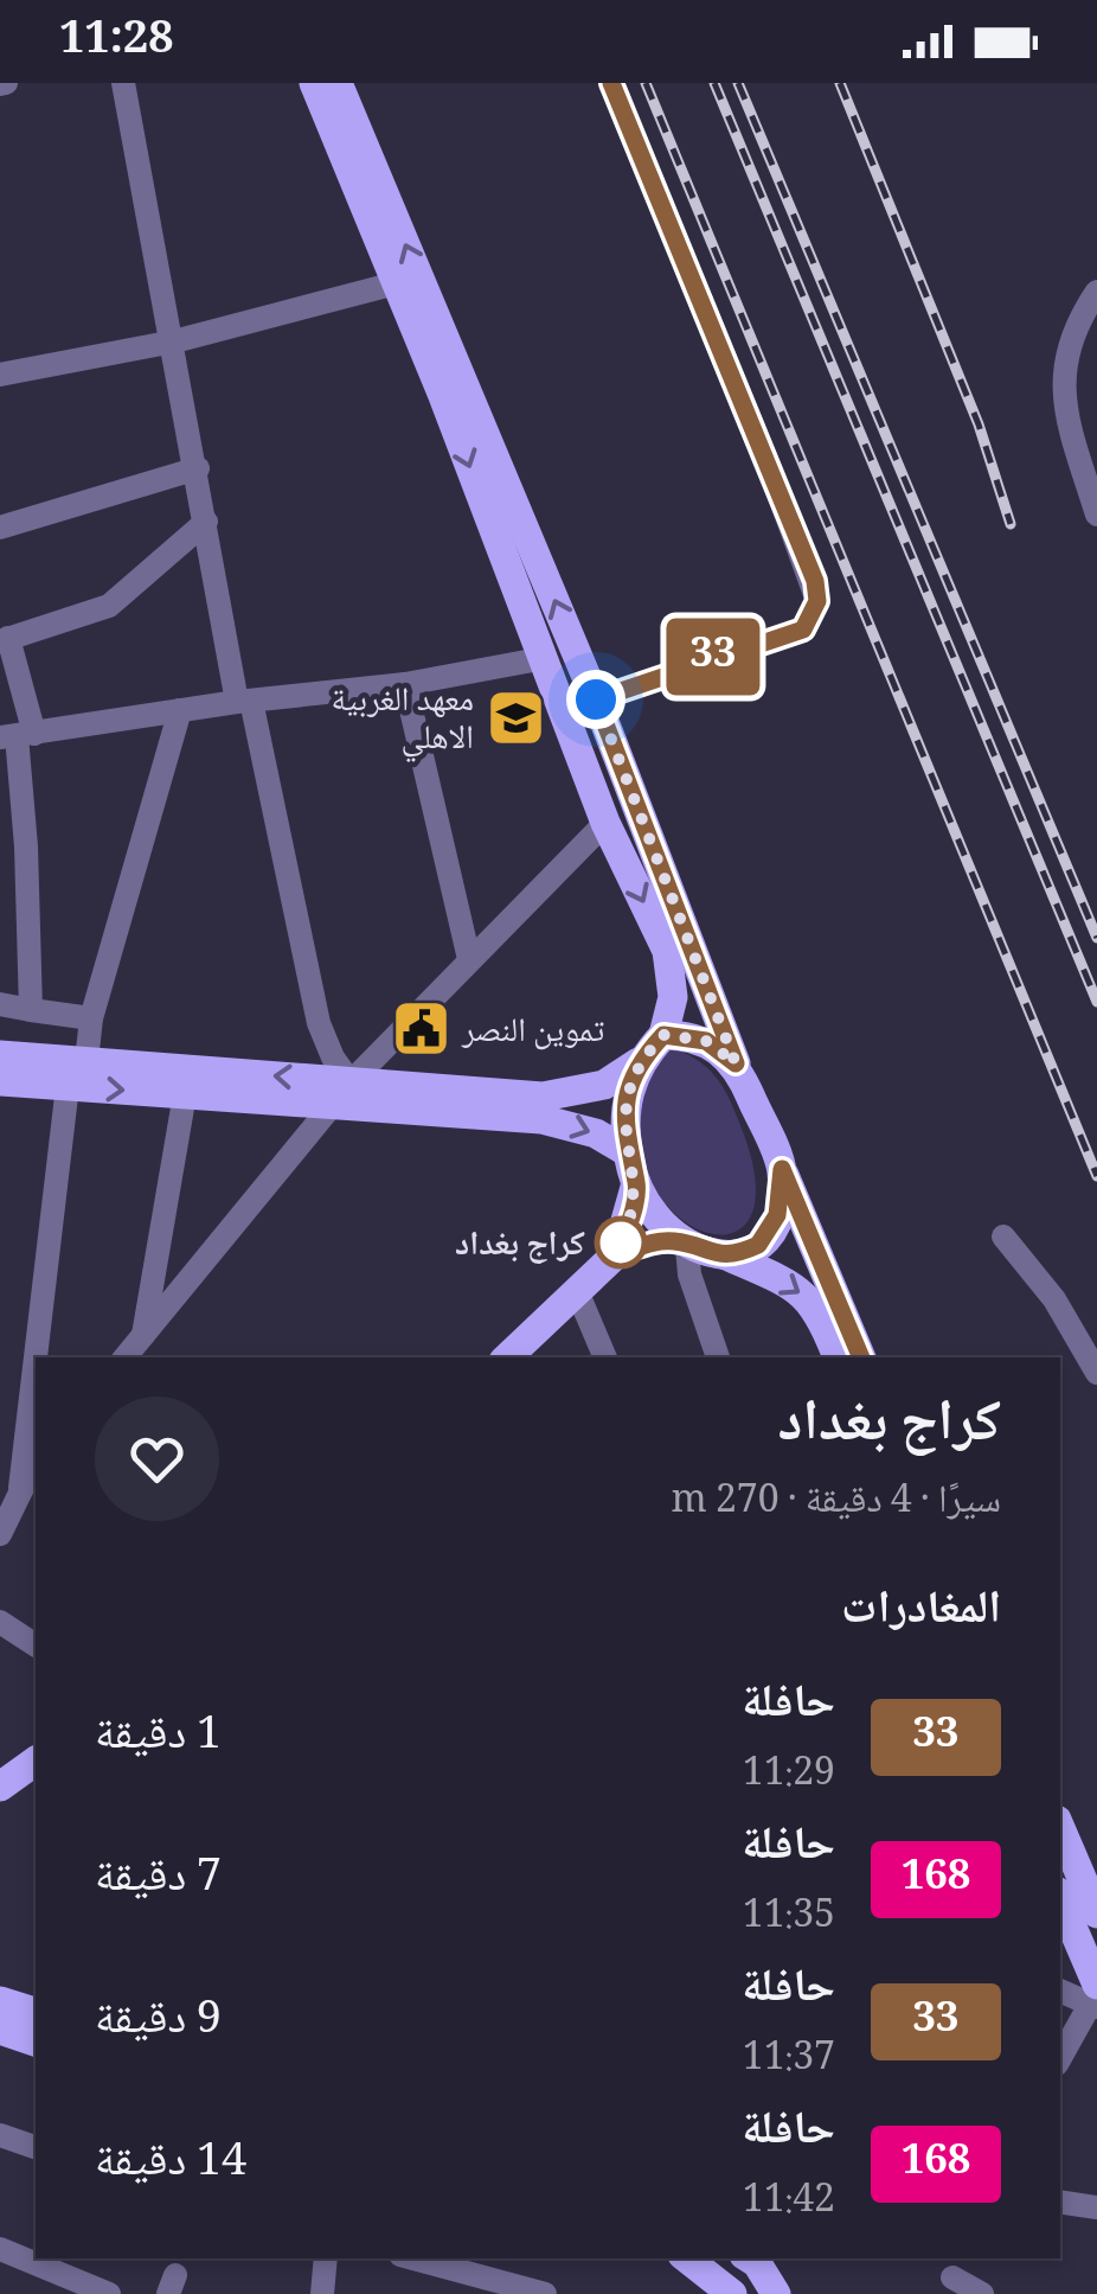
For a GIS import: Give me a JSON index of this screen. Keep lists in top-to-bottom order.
{
  "places": {
    "school or university": ["معهد الغربية الاهلي"],
    "public building": ["تموين النصر"],
    "other": ["كراج بغداد"]
  },
  "lines": ["bus line 33"],
  "page": {
    "status": "11:28",
    "on_map": "33",
    "heading": [
      ["كراج بغداد", "سيرًا · 4 دقيقة · 270 m"],
      "المغادرات"
    ],
    "list": [
      {
        "mark": "33",
        "name": "حافلة",
        "note": "11:29",
        "value": "1 دقيقة"
      },
      {
        "mark": "168",
        "name": "حافلة",
        "note": "11:35",
        "value": "7 دقيقة"
      },
      {
        "mark": "33",
        "name": "حافلة",
        "note": "11:37",
        "value": "9 دقيقة"
      },
      {
        "mark": "168",
        "name": "حافلة",
        "note": "11:42",
        "value": "14 دقيقة"
      }
    ]
  }
}
